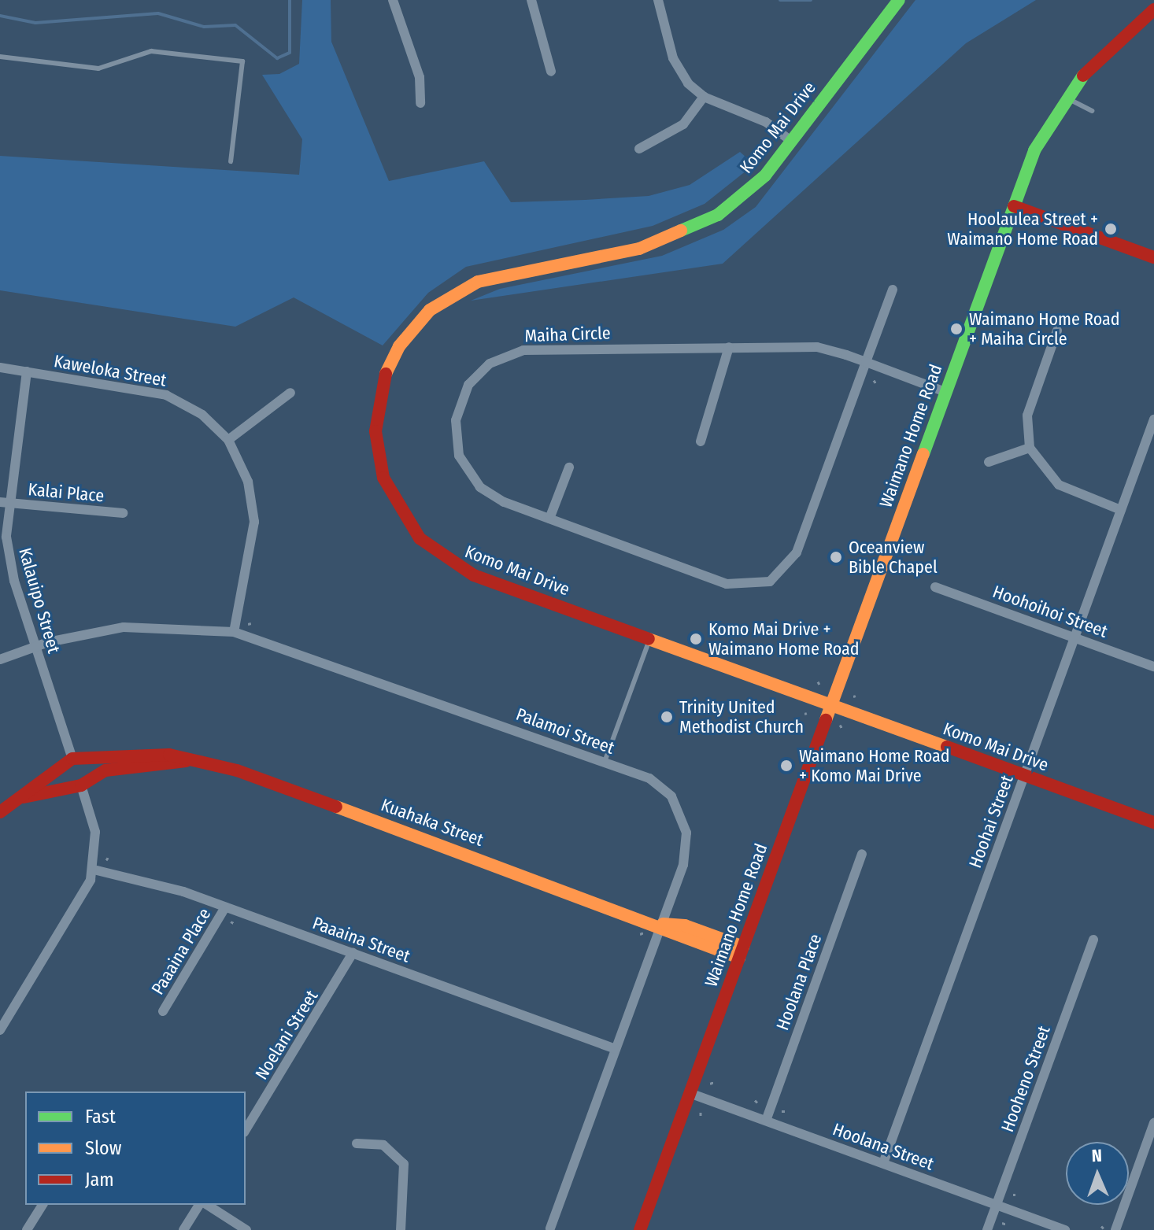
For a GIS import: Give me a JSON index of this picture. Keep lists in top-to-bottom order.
{
  "streets": {
    "street": [
      "Komo Mai Drive",
      "Maiha Circle",
      "Kaweloka Street",
      "Waimano Home Road",
      "Kalai Place",
      "Kalauipo Street",
      "Hoohoihoi Street",
      "Palamoi Street",
      "Hoohai Street",
      "Kuahaka Street",
      "Paaaina Street",
      "Paaaina Place",
      "Hoolana Place",
      "Noelani Street",
      "Hooheno Street",
      "Hoolana Street"
    ]
  },
  "crossings": [
    ["Komo Mai Drive", "Waimano Home Road"],
    ["Komo Mai Drive", "Hoohai Street"],
    ["Maiha Circle", "Waimano Home Road"],
    ["Kaweloka Street", "Kalauipo Street"],
    ["Kaweloka Street", "Palamoi Street"],
    ["Waimano Home Road", "Kuahaka Street"],
    ["Waimano Home Road", "Hoolana Street"],
    ["Kalai Place", "Kalauipo Street"],
    ["Kalauipo Street", "Palamoi Street"],
    ["Kalauipo Street", "Kuahaka Street"],
    ["Hoohoihoi Street", "Hoohai Street"],
    ["Palamoi Street", "Kuahaka Street"],
    ["Palamoi Street", "Paaaina Street"],
    ["Hoohai Street", "Hoolana Street"],
    ["Paaaina Street", "Paaaina Place"],
    ["Paaaina Street", "Noelani Street"],
    ["Hoolana Place", "Hoolana Street"],
    ["Hooheno Street", "Hoolana Street"]
  ],
  "places": [
    "Hoolaulea Street + Waimano Home Road",
    "Waimano Home Road + Maiha Circle",
    "Oceanview Bible Chapel",
    "Komo Mai Drive + Waimano Home Road",
    "Trinity United Methodist Church",
    "Waimano Home Road + Komo Mai Drive"
  ],
  "legend": ["Fast", "Slow", "Jam"],
  "north": "top"
}
